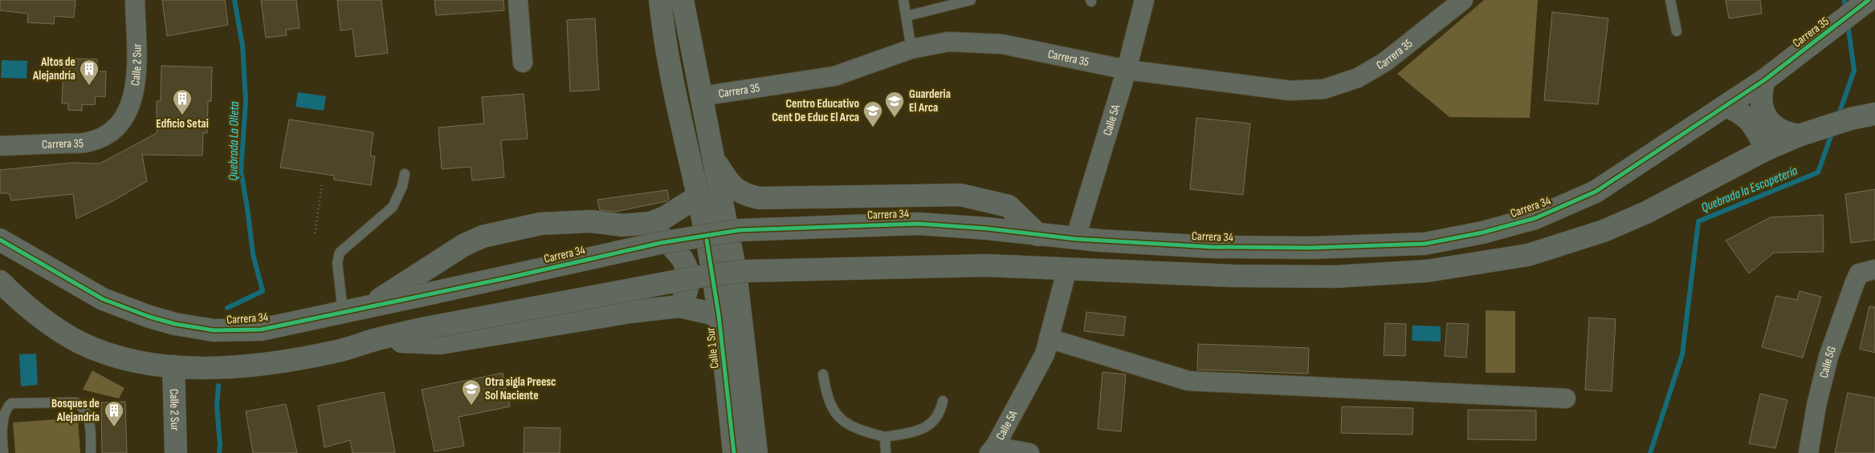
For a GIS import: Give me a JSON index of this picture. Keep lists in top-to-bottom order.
{
  "streets": {
    "street": [
      "Carrera 35",
      "Calle 2 Sur",
      "Calle 5A",
      "Carrera 34",
      "Calle 1 Sur",
      "Calle 5G"
    ]
  },
  "crossings": [
    ["Carrera 35", "Calle 2 Sur"],
    ["Carrera 35", "Calle 5A"],
    ["Carrera 35", "Carrera 34"],
    ["Calle 5A", "Carrera 34"]
  ],
  "water": ["Quebrada La Olleta", "Quebrada la Escopetería"],
  "places": {
    "building": ["Altos de Alejandría", "Edficio Setai", "Bosques de Alejandría"],
    "school or university": ["Guarderia El Arca", "Centro Educativo Cent De Educ El Arca", "Otra sigla Preesc Sol Naciente"]
  }
}
